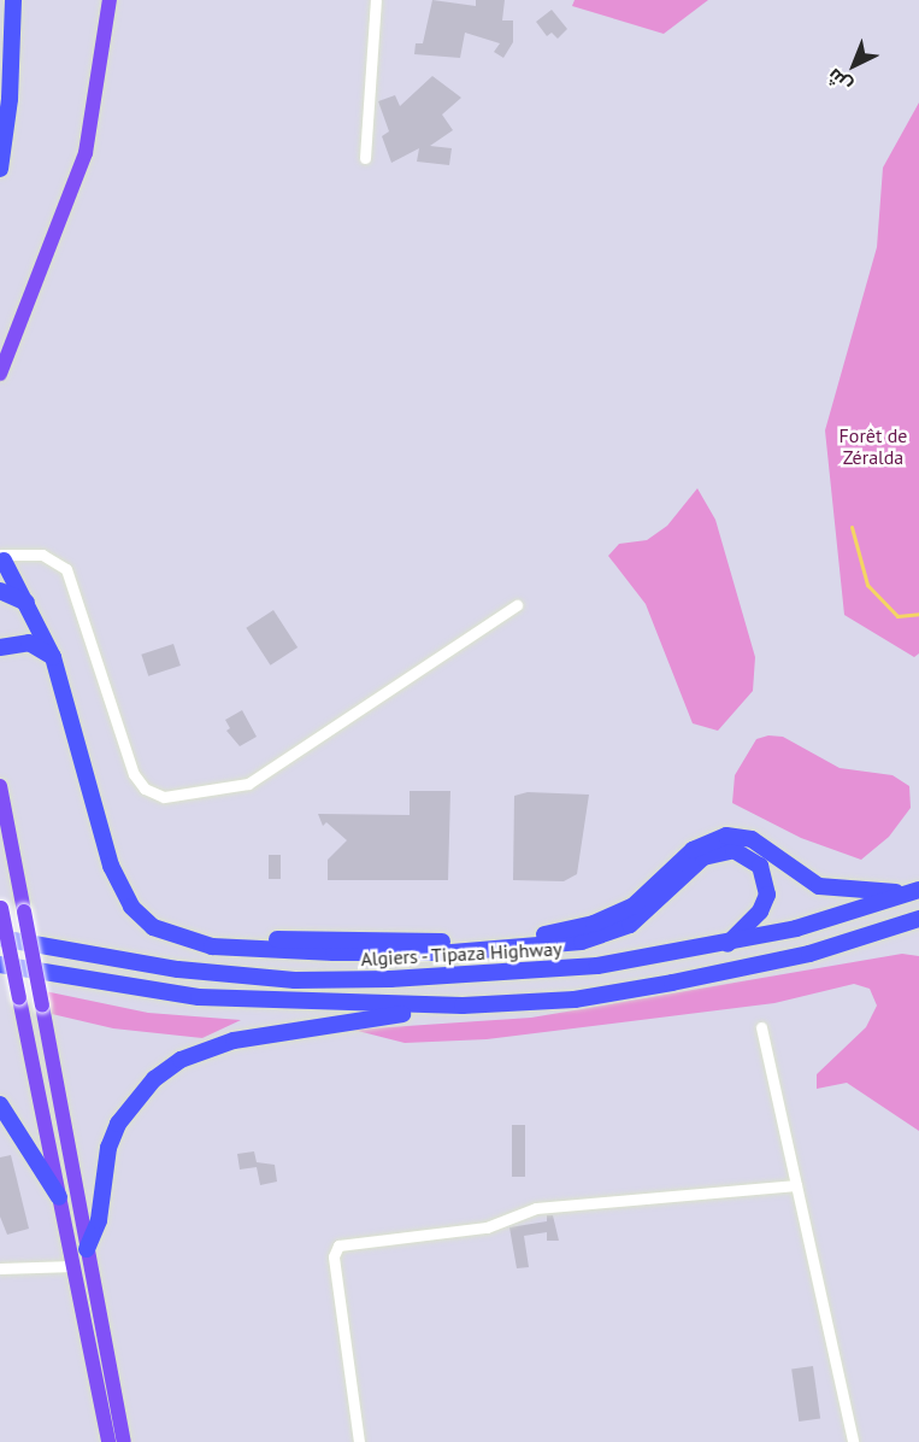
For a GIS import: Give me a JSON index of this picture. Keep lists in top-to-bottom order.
{
  "streets": {
    "highway": ["Algiers - Tipaza Highway"]
  },
  "parks": ["Forêt de Zéralda"],
  "north": "bottom left"
}
